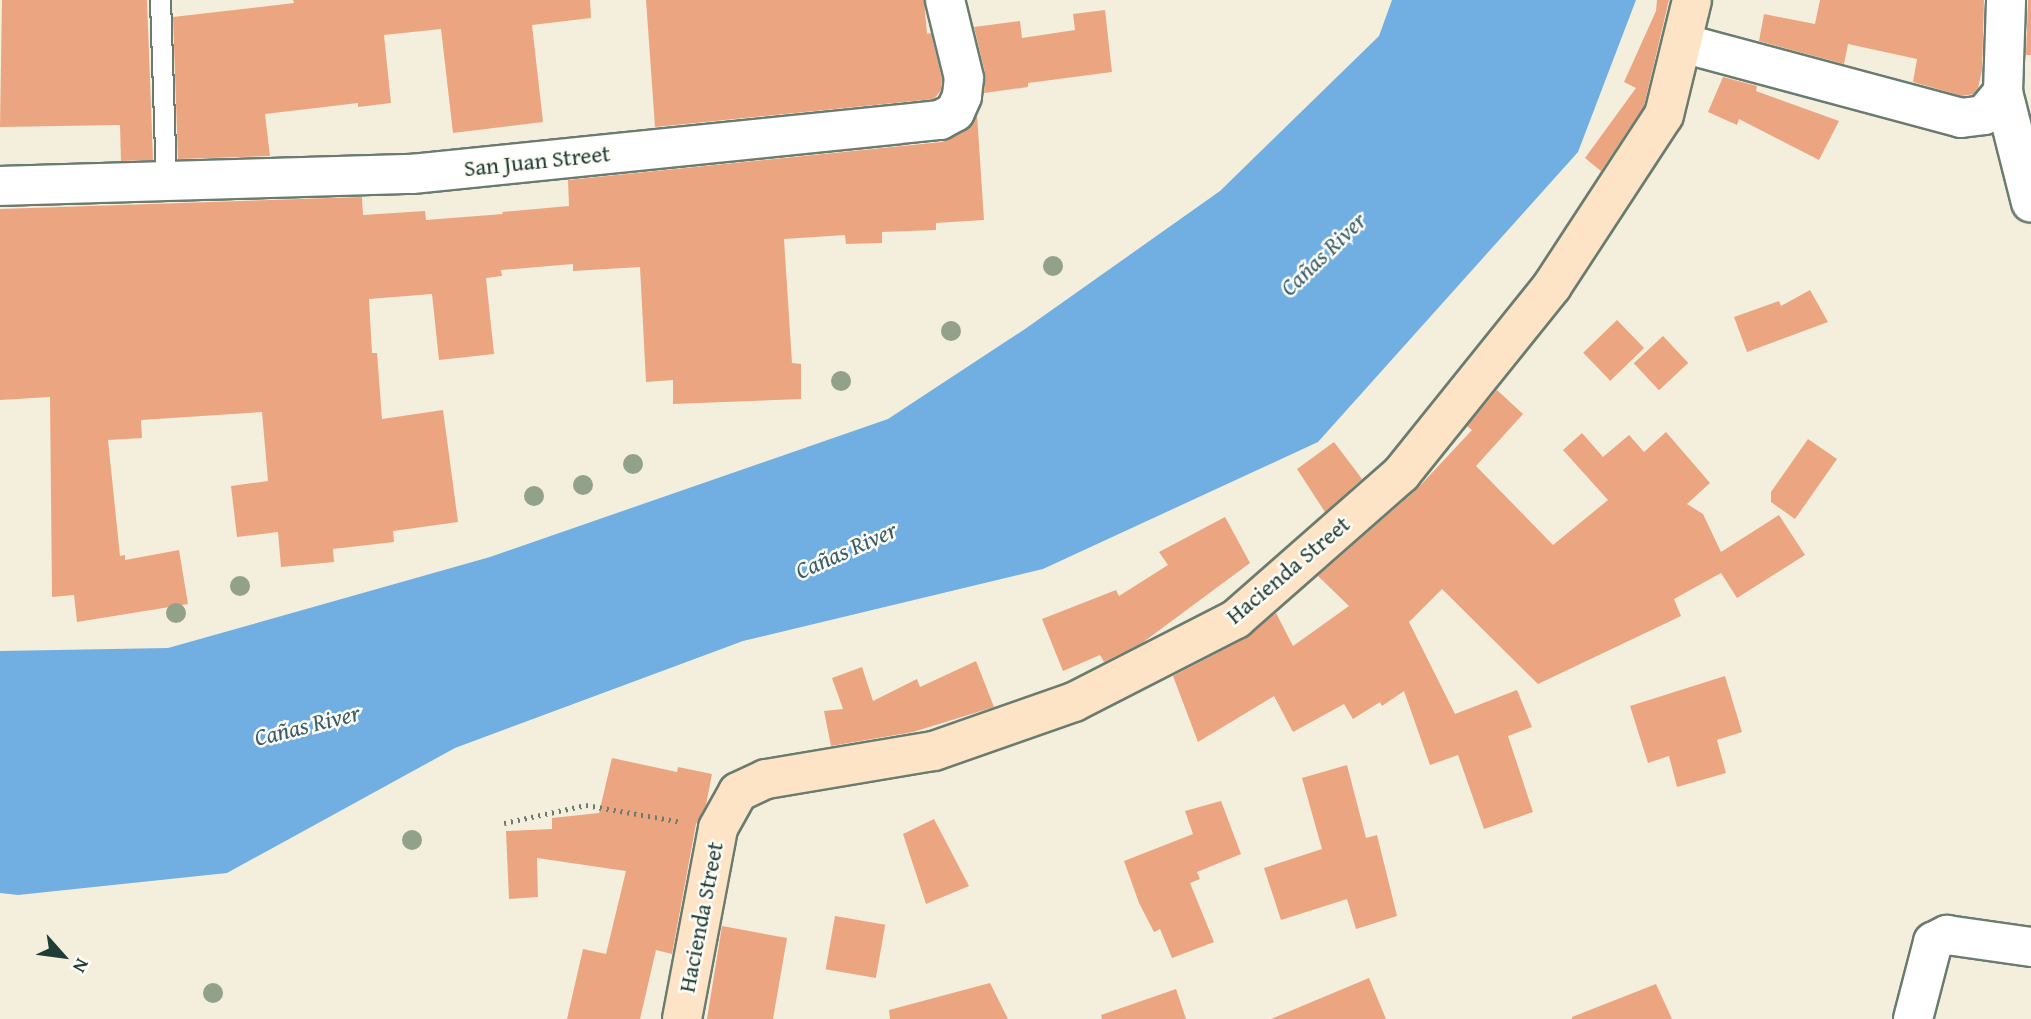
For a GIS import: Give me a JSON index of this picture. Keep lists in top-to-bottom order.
{
  "streets": {
    "street": ["San Juan Street", "Hacienda Street"]
  },
  "water": ["Cañas River"],
  "north": "bottom right"
}
